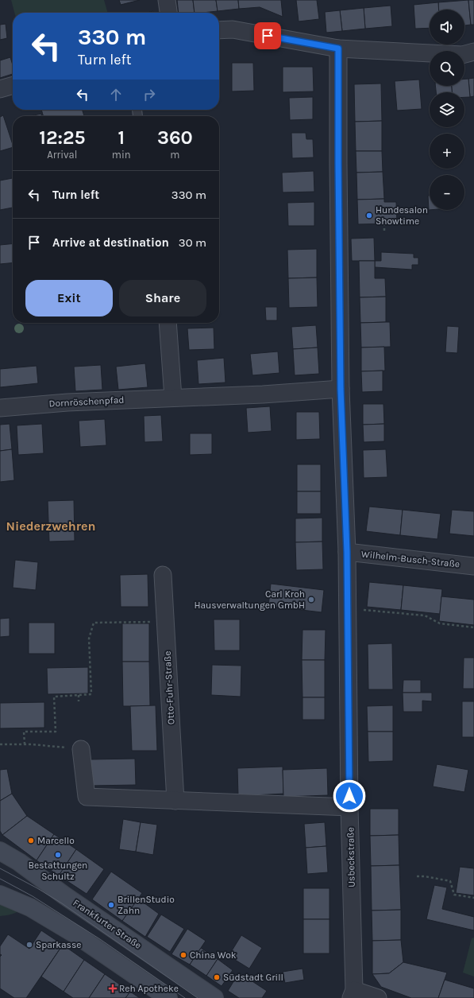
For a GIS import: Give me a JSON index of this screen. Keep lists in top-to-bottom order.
{
  "streets": {
    "main road": ["Frankfurter Straße"],
    "street": [
      "Dornröschenpfad",
      "Wilhelm-Busch-Straße",
      "Otto-Fuhr-Straße",
      "Usbeckstraße"
    ]
  },
  "crossings": [
    ["Dornröschenpfad", "Usbeckstraße"],
    ["Wilhelm-Busch-Straße", "Usbeckstraße"]
  ],
  "districts": ["Niederzwehren"],
  "places": {
    "other": [
      "Hundesalon Showtime",
      "Carl Kroh Hausverwaltungen GmbH",
      "Marcello",
      "Bestattungen Schultz",
      "BrillenStudio Zahn",
      "Sparkasse",
      "China Wok",
      "Südstadt Grill"
    ],
    "health": ["Reh Apotheke"]
  },
  "page": {
    "map_buttons": ["+", "−"],
    "turn": ["330 m", "Turn left"],
    "eta": [
      "12:25",
      "Arrival",
      "1",
      "min",
      "360",
      "m"
    ],
    "list": [
      {
        "name": "Turn left",
        "value": "330 m"
      },
      {
        "name": "Arrive at destination",
        "value": "30 m"
      }
    ],
    "buttons": ["Exit", "Share"]
  }
}
